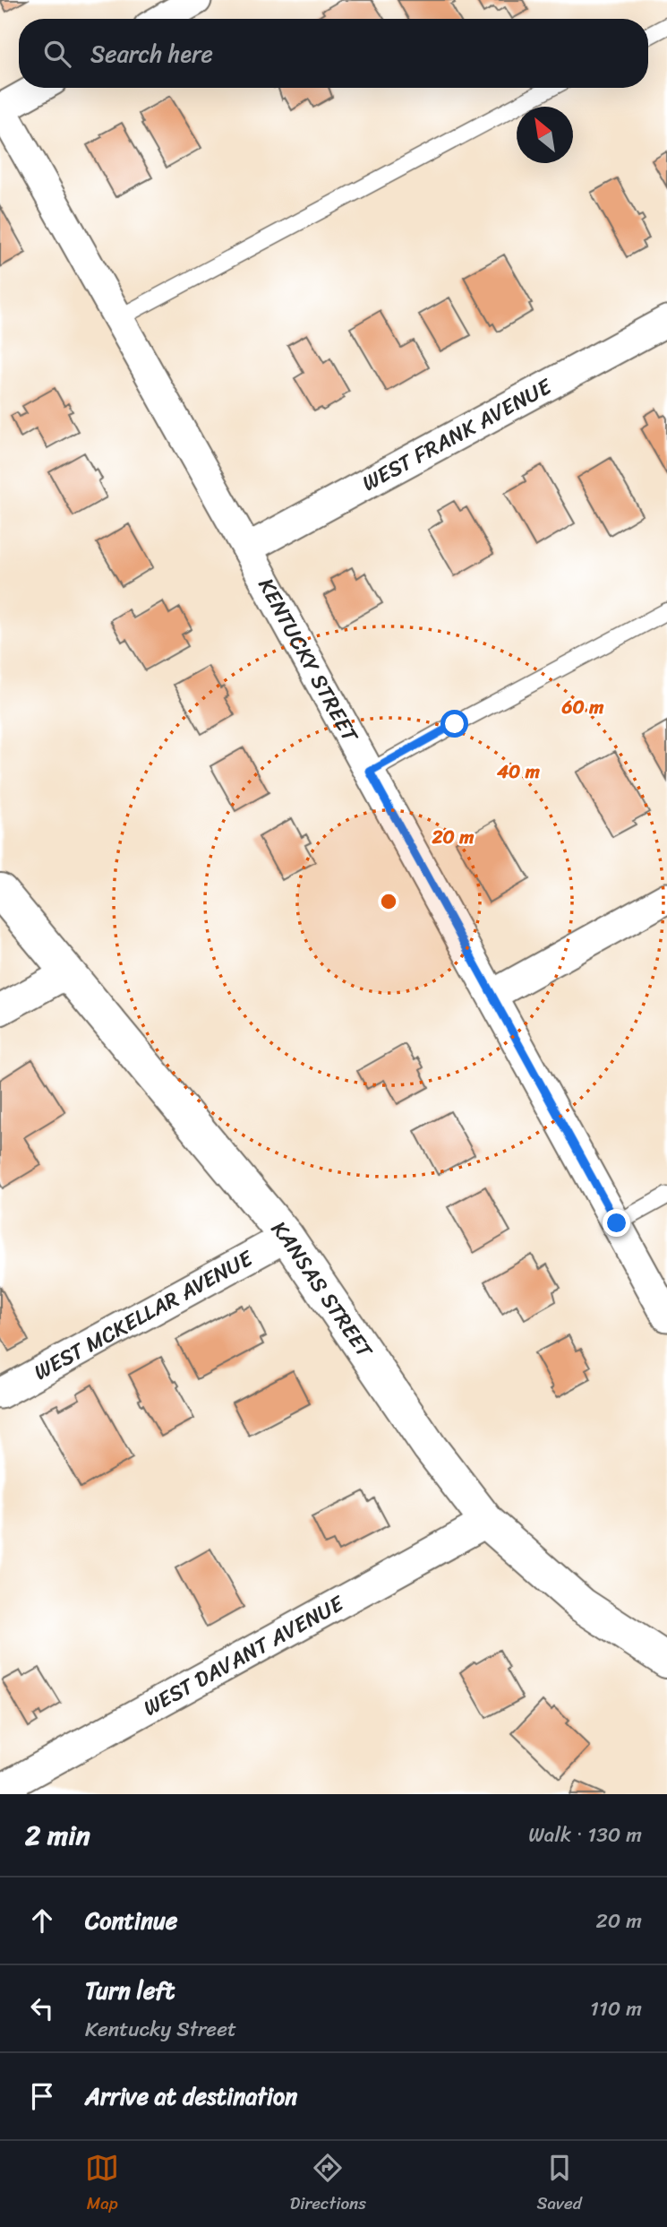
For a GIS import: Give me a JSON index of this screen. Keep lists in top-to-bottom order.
{
  "streets": {
    "street": [
      "WEST FRANK AVENUE",
      "KENTUCKY STREET",
      "KANSAS STREET",
      "WEST MCKELLAR AVENUE",
      "WEST DAVANT AVENUE"
    ]
  },
  "crossings": [
    ["WEST FRANK AVENUE", "KENTUCKY STREET"],
    ["KANSAS STREET", "WEST MCKELLAR AVENUE"],
    ["KANSAS STREET", "WEST DAVANT AVENUE"]
  ],
  "north": "top left",
  "page": {
    "search": "Search here",
    "heading": ["2 min", "Walk · 130 m"],
    "list": [
      ["Continue", "20 m"],
      ["Turn left", "Kentucky Street", "110 m"],
      "Arrive at destination"
    ],
    "nav": ["Map", "Directions", "Saved"]
  },
  "rings": ["60 m", "40 m", "20 m"]
}
